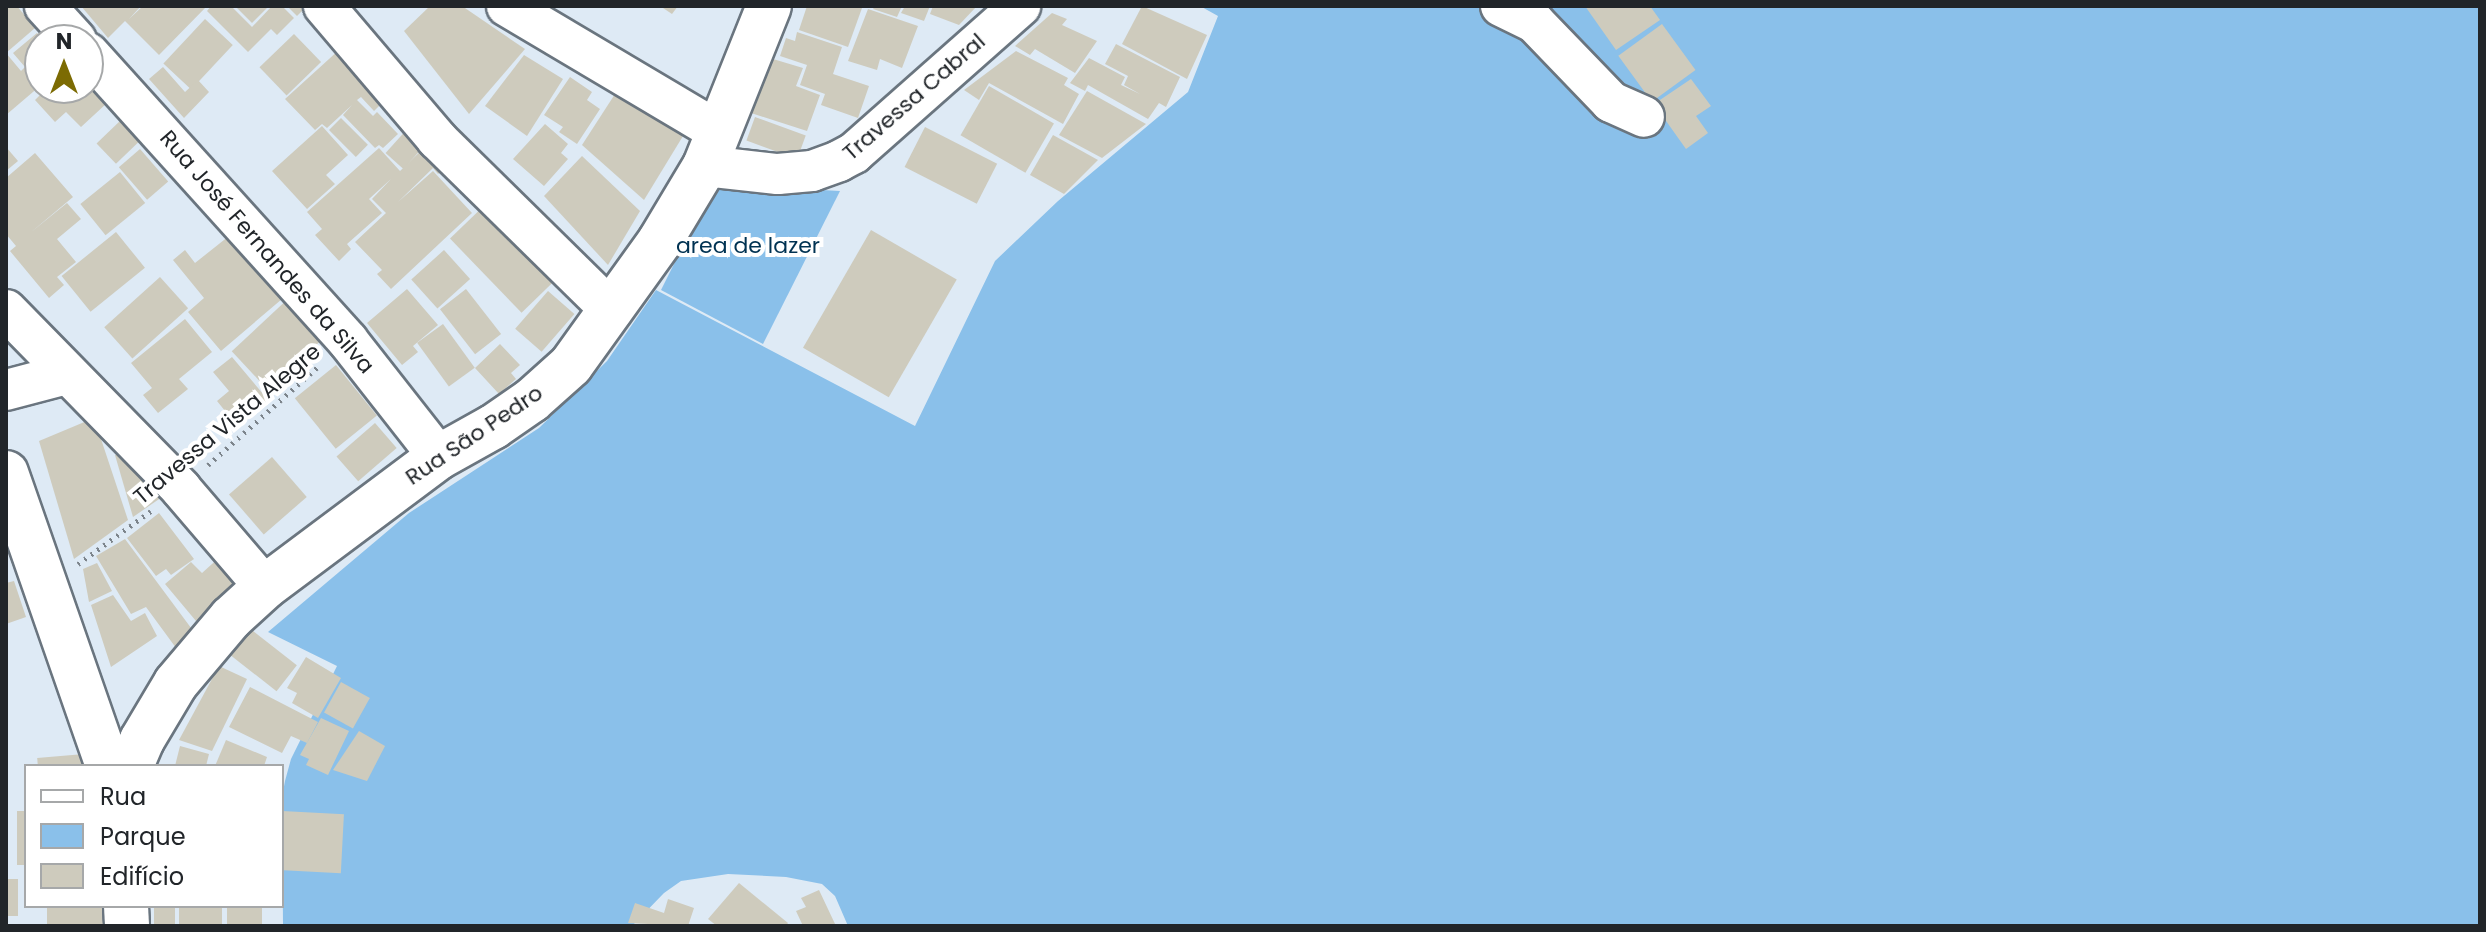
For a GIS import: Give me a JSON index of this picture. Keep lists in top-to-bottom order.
{
  "streets": {
    "street": ["Travessa Cabral", "Rua José Fernandes da Silva", "Rua São Pedro"],
    "path": ["Travessa Vista Alegre"]
  },
  "crossings": [
    ["Travessa Cabral", "Rua São Pedro"],
    ["Rua José Fernandes da Silva", "Travessa Vista Alegre"],
    ["Rua José Fernandes da Silva", "Rua São Pedro"]
  ],
  "parks": ["area de lazer"],
  "legend": ["Rua", "Parque", "Edifício"],
  "north": "top"
}
